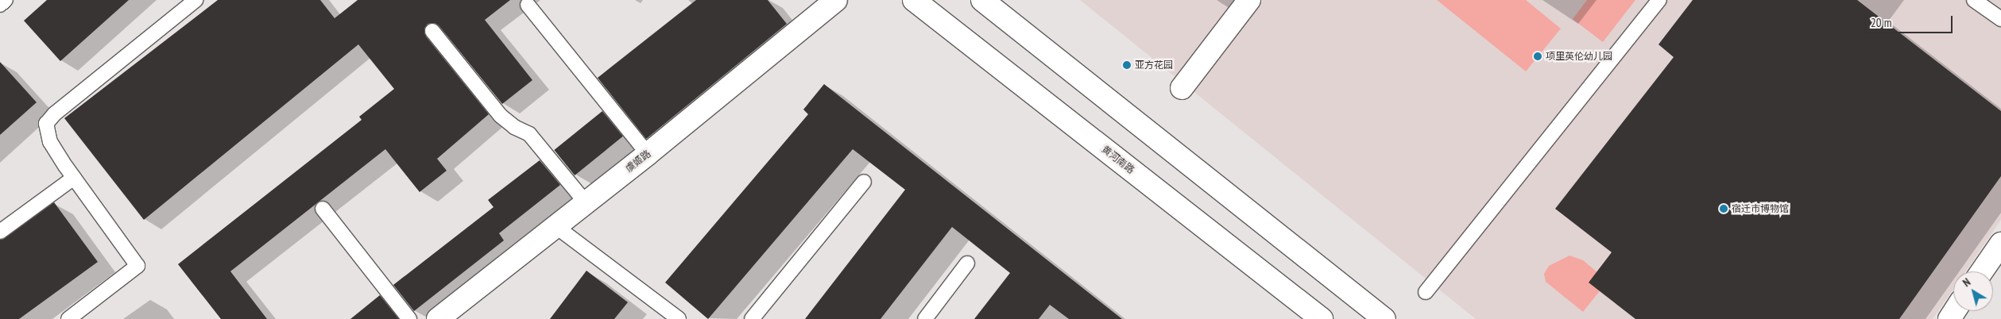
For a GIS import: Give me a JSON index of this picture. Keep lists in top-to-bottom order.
{
  "streets": {
    "main road": ["黄河南路", "虞姬路"]
  },
  "places": ["项里英伦幼儿园", "亚方花园", "宿迁市博物馆"],
  "scale_bar": "20 m",
  "north": "top left"
}
